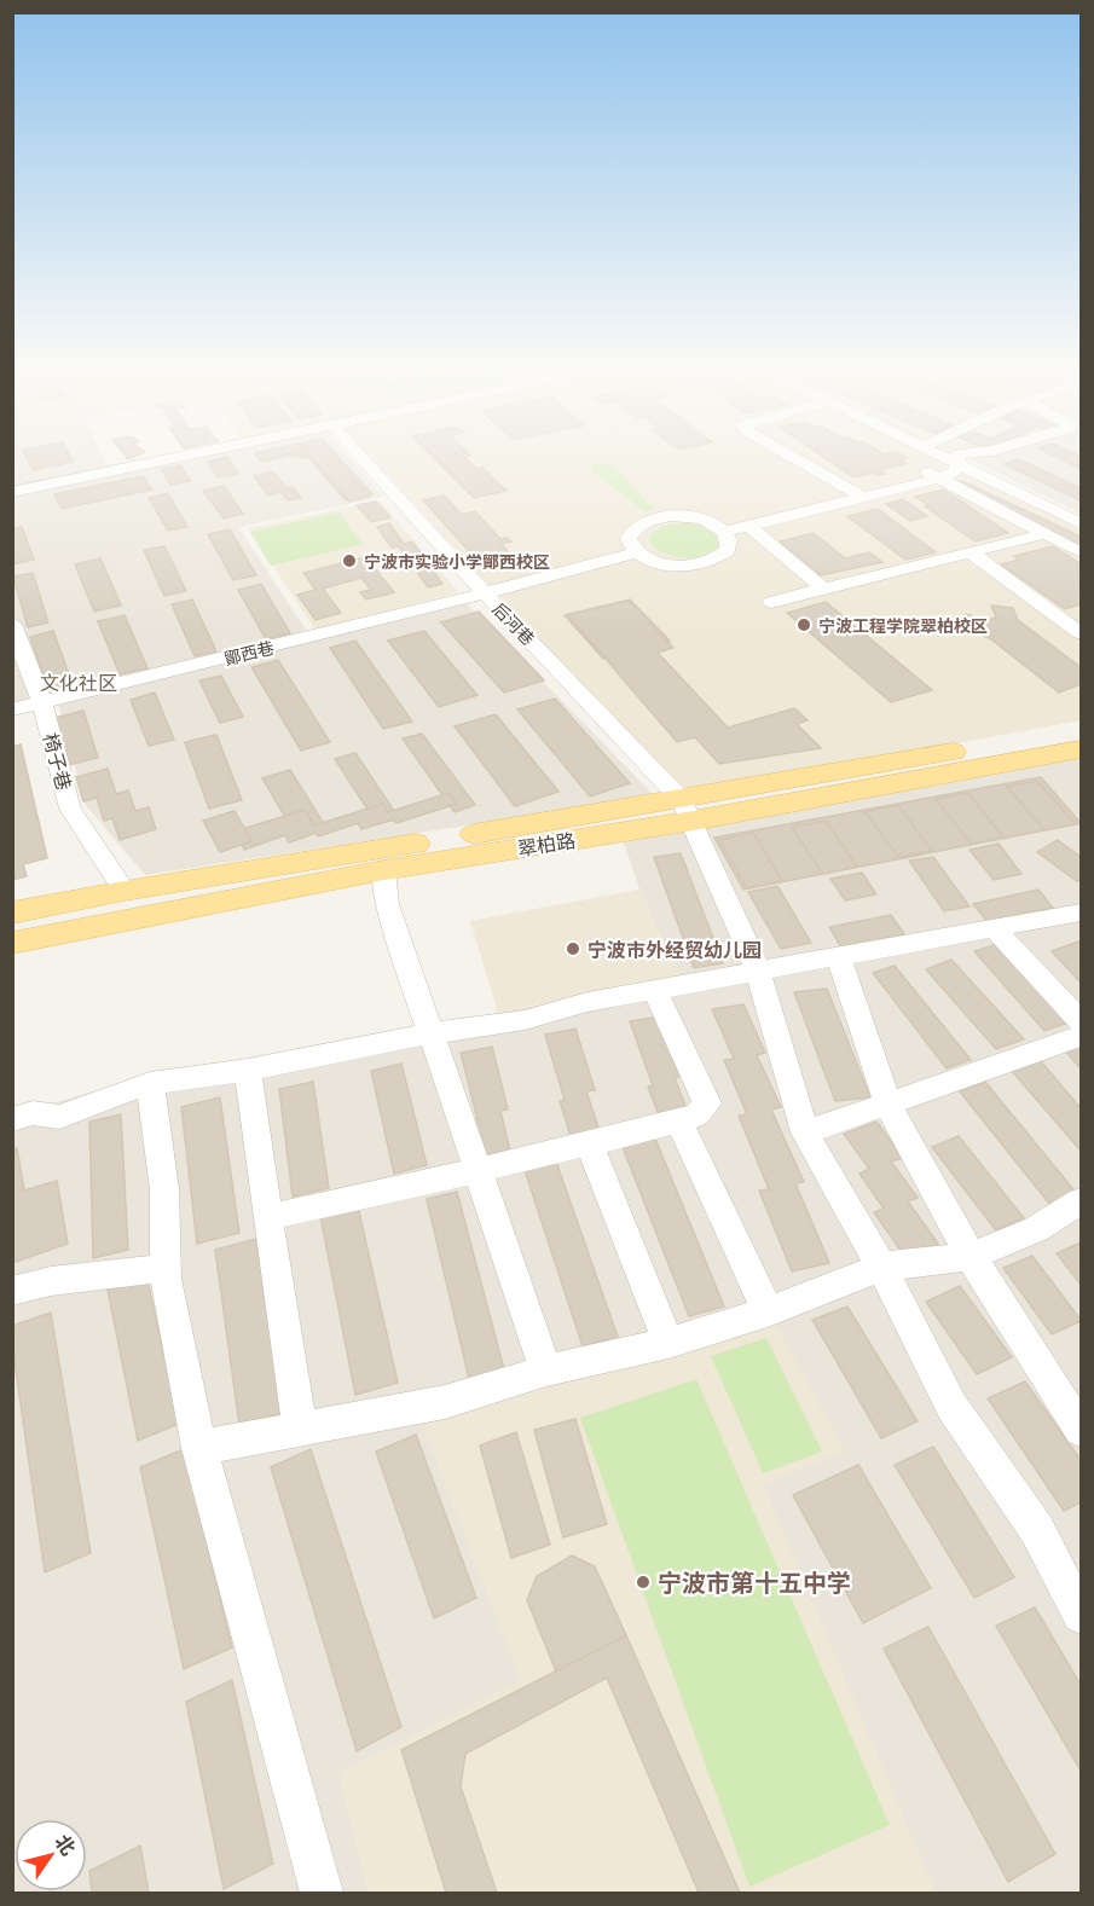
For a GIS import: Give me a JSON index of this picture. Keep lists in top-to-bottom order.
{
  "streets": {
    "main road": ["翠柏路"],
    "street": ["后河巷", "鄮西巷", "椅子巷"]
  },
  "crossings": [
    ["后河巷", "鄮西巷"],
    ["后河巷", "翠柏路"],
    ["鄮西巷", "椅子巷"],
    ["椅子巷", "翠柏路"]
  ],
  "districts": ["文化社区"],
  "places": [
    "宁波市实验小学鄮西校区",
    "宁波工程学院翠柏校区",
    "宁波市外经贸幼儿园",
    "宁波市第十五中学"
  ],
  "north": "top right"
}
